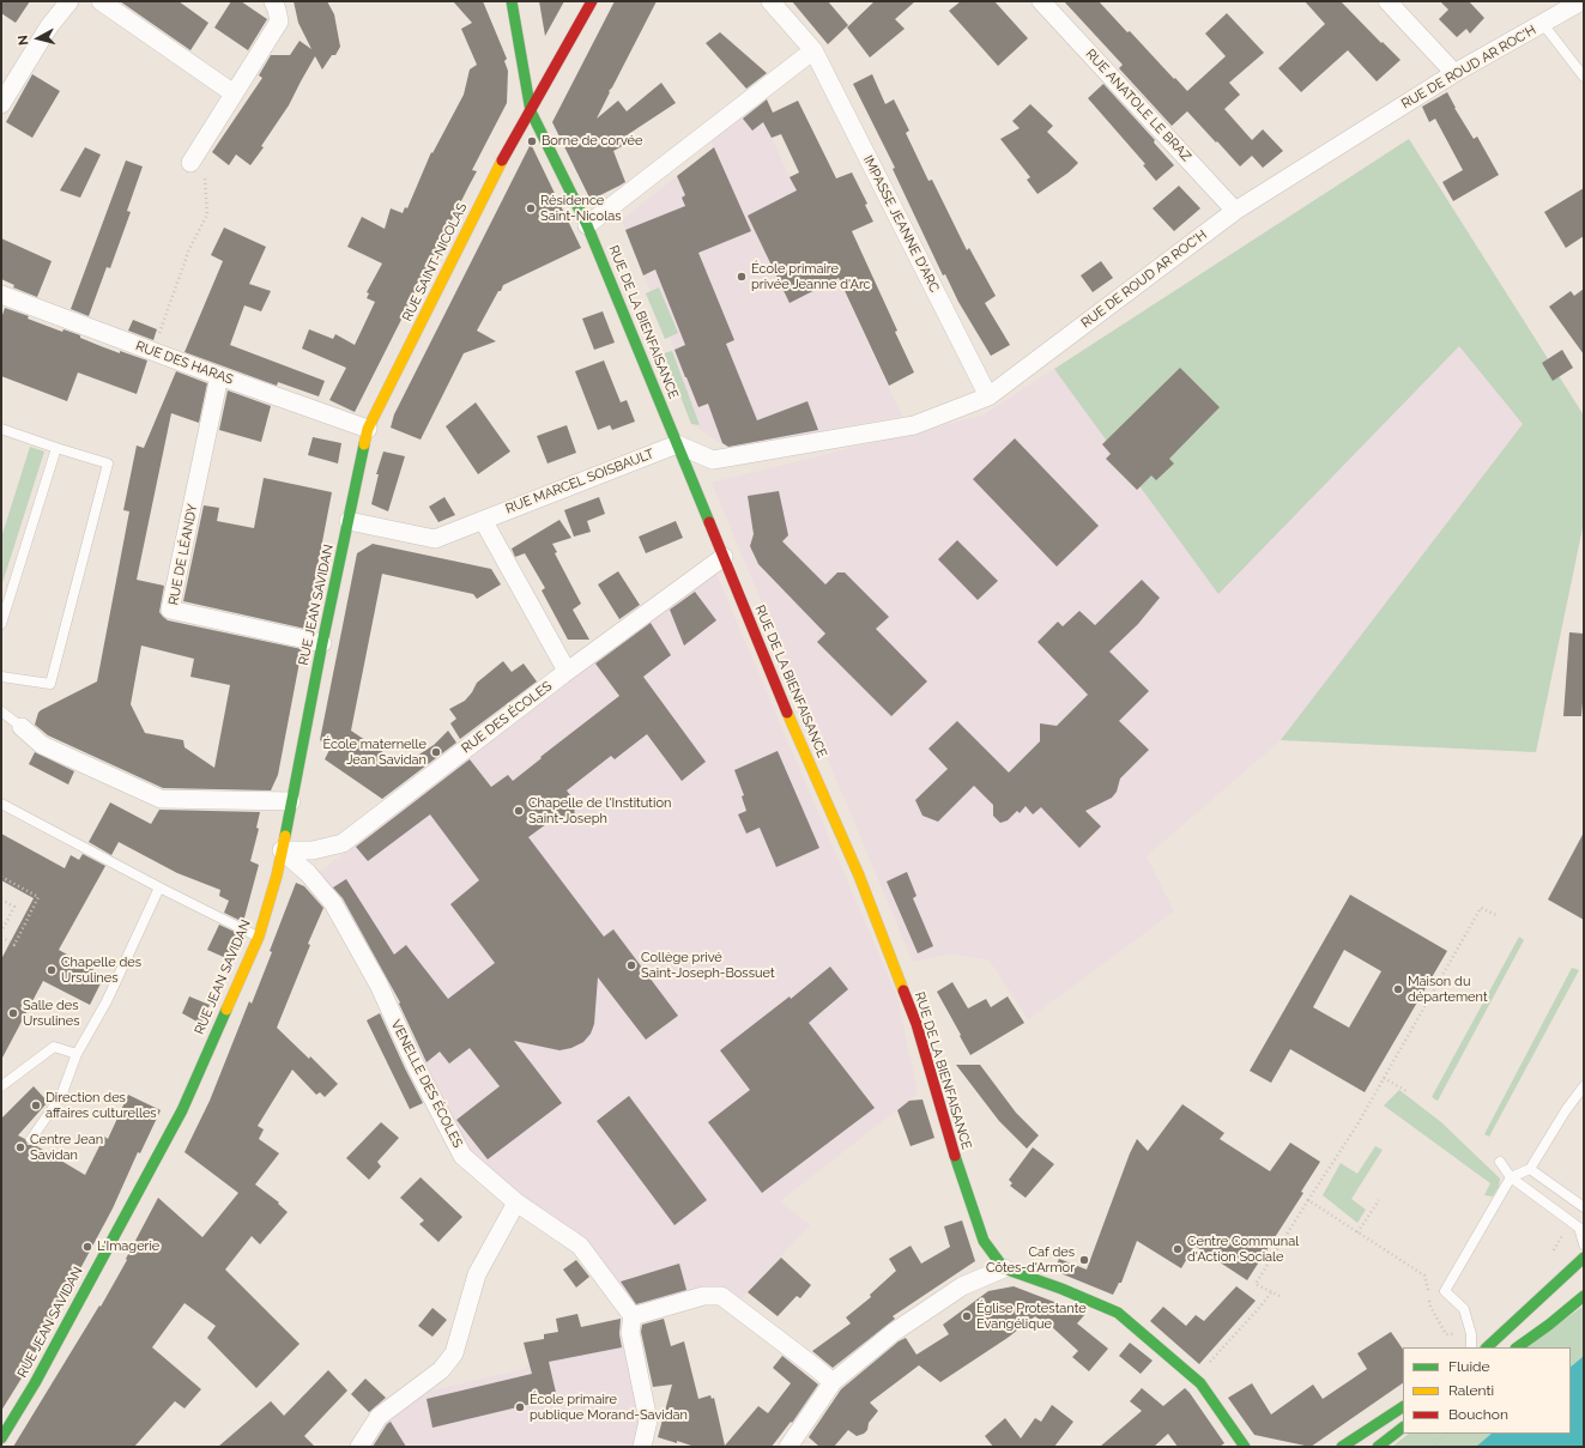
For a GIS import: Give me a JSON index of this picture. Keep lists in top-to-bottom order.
{
  "streets": {
    "street": [
      "RUE DE ROUD AR ROC'H",
      "RUE ANATOLE LE BRAZ",
      "IMPASSE JEANNE D'ARC",
      "RUE SAINT-NICOLAS",
      "RUE DE LA BIENFAISANCE",
      "RUE DES HARAS",
      "RUE MARCEL SOISBAULT",
      "RUE DE LÉANDY",
      "RUE JEAN SAVIDAN",
      "RUE DES ÉCOLES",
      "VENELLE DES ÉCOLES"
    ]
  },
  "crossings": [
    ["RUE DE ROUD AR ROC'H", "RUE ANATOLE LE BRAZ"],
    ["RUE DE ROUD AR ROC'H", "IMPASSE JEANNE D'ARC"],
    ["RUE DE ROUD AR ROC'H", "RUE DE LA BIENFAISANCE"],
    ["RUE DE ROUD AR ROC'H", "RUE MARCEL SOISBAULT"],
    ["RUE SAINT-NICOLAS", "RUE DE LA BIENFAISANCE"],
    ["RUE SAINT-NICOLAS", "RUE DES HARAS"],
    ["RUE SAINT-NICOLAS", "RUE JEAN SAVIDAN"],
    ["RUE DE LA BIENFAISANCE", "RUE MARCEL SOISBAULT"],
    ["RUE DE LA BIENFAISANCE", "RUE DES ÉCOLES"],
    ["RUE DES HARAS", "RUE DE LÉANDY"],
    ["RUE DES HARAS", "RUE JEAN SAVIDAN"],
    ["RUE MARCEL SOISBAULT", "RUE JEAN SAVIDAN"],
    ["RUE DE LÉANDY", "RUE JEAN SAVIDAN"],
    ["RUE JEAN SAVIDAN", "RUE DES ÉCOLES"],
    ["RUE JEAN SAVIDAN", "VENELLE DES ÉCOLES"],
    ["RUE DES ÉCOLES", "VENELLE DES ÉCOLES"]
  ],
  "places": [
    "Borne de corvée",
    "Résidence Saint-Nicolas",
    "École primaire privée Jeanne d'Arc",
    "École maternelle Jean Savidan",
    "Chapelle de l'Institution Saint-Joseph",
    "Collège privé Saint-Joseph-Bossuet",
    "Chapelle des Ursulines",
    "Maison du département",
    "Salle des Ursulines",
    "Direction des affaires culturelles",
    "Centre Jean Savidan",
    "L'Imagerie",
    "Centre Communal d'Action Sociale",
    "Caf des Côtes-d'Armor",
    "Église Protestante Evangélique",
    "École primaire publique Morand-Savidan"
  ],
  "legend": ["Fluide", "Ralenti", "Bouchon"],
  "north": "left"
}
